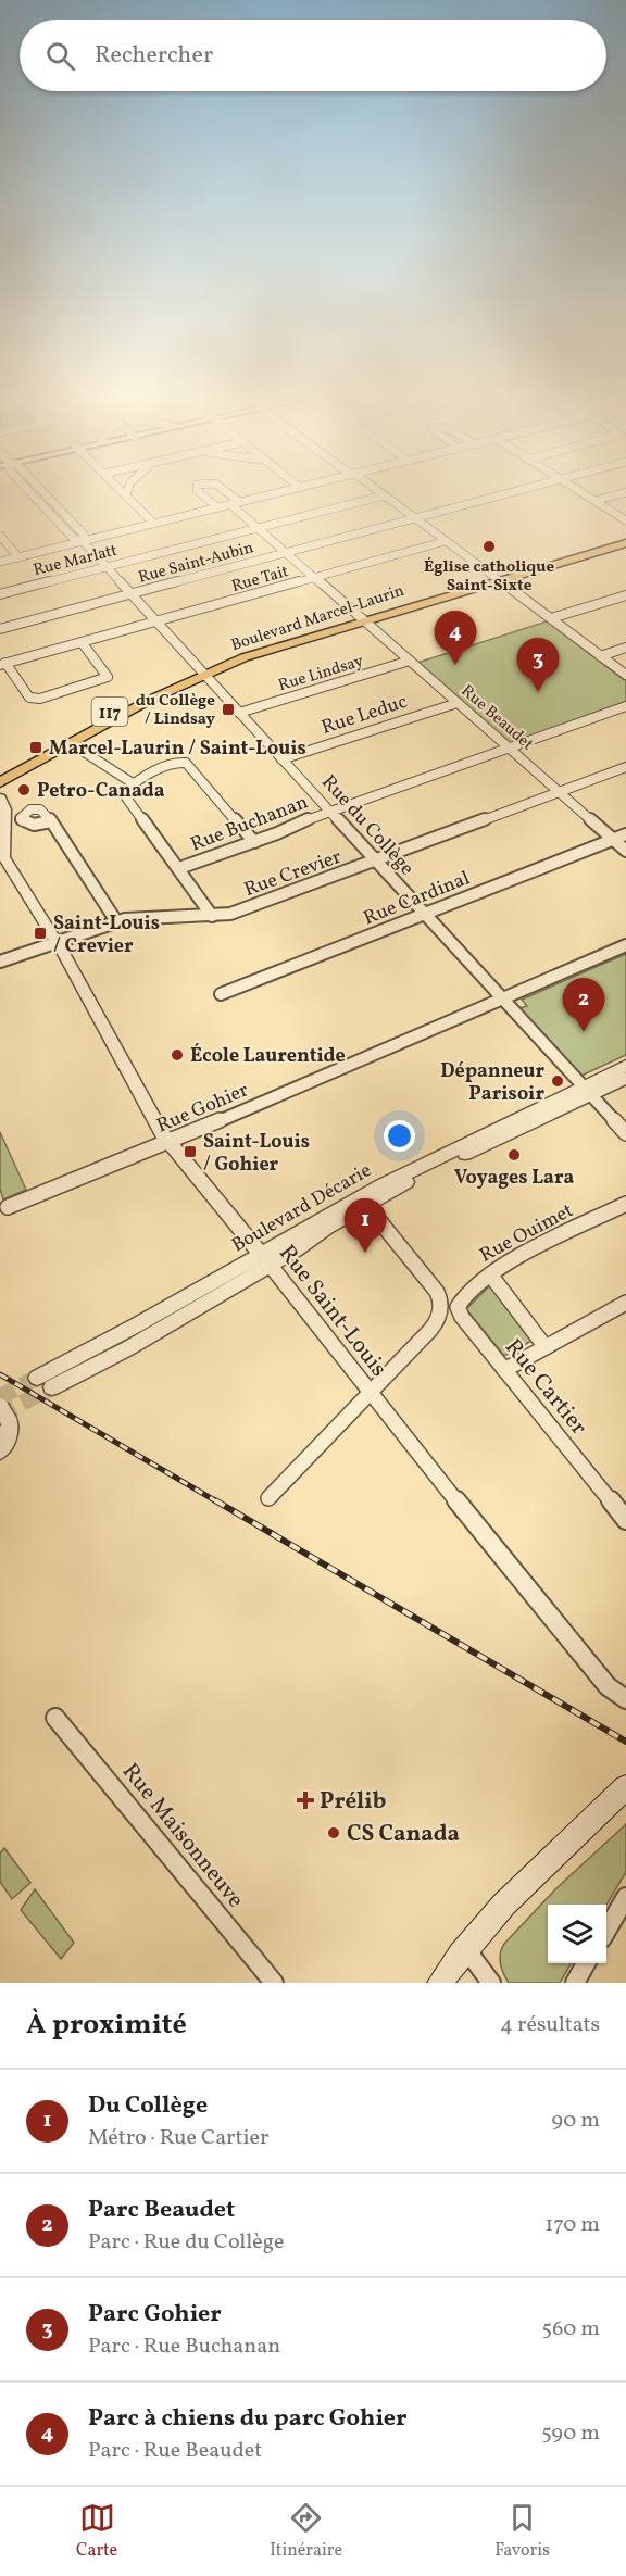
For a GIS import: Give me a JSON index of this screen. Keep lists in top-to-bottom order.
{
  "streets": {
    "main road": ["Boulevard Marcel-Laurin", "117"],
    "street": [
      "Rue Marlatt",
      "Rue Saint-Aubin",
      "Rue Tait",
      "Rue Lindsay",
      "Rue Leduc",
      "Rue Beaudet",
      "Rue Buchanan",
      "Rue du Collège",
      "Rue Crevier",
      "Rue Cardinal",
      "Rue Gohier",
      "Boulevard Décarie",
      "Rue Ouimet",
      "Rue Saint-Louis",
      "Rue Cartier",
      "Rue Maisonneuve"
    ]
  },
  "crossings": [
    ["Rue Marlatt", "Rue Beaudet"],
    ["Rue Marlatt", "Rue du Collège"],
    ["Rue Saint-Aubin", "Rue Beaudet"],
    ["Rue Saint-Aubin", "Rue du Collège"],
    ["Rue Tait", "Rue Beaudet"],
    ["Rue Tait", "Rue du Collège"],
    ["Boulevard Marcel-Laurin", "Rue Beaudet"],
    ["Boulevard Marcel-Laurin", "Rue du Collège"],
    ["Rue Lindsay", "Rue Beaudet"],
    ["Rue Lindsay", "Rue du Collège"],
    ["Rue Leduc", "Rue Beaudet"],
    ["Rue Leduc", "Rue du Collège"],
    ["Rue Beaudet", "Rue Buchanan"],
    ["Rue Beaudet", "Rue Crevier"],
    ["Rue Beaudet", "Rue Cardinal"],
    ["Rue Buchanan", "Rue du Collège"],
    ["Rue du Collège", "Rue Crevier"],
    ["Rue du Collège", "Rue Cardinal"],
    ["Rue du Collège", "Rue Gohier"],
    ["Rue du Collège", "Boulevard Décarie"],
    ["Rue Crevier", "Rue Saint-Louis"],
    ["Rue Gohier", "Rue Saint-Louis"],
    ["Boulevard Décarie", "Rue Saint-Louis"],
    ["Rue Ouimet", "Rue Cartier"]
  ],
  "places": {
    "other": [
      "Église catholique Saint-Sixte",
      "Petro-Canada",
      "École Laurentide",
      "Dépanneur Parisoir",
      "Voyages Lara",
      "CS Canada"
    ],
    "transit": [
      "du Collège / Lindsay",
      "Marcel-Laurin / Saint-Louis",
      "Saint-Louis / Crevier",
      "Saint-Louis / Gohier"
    ],
    "health": ["Prélib"]
  },
  "page": {
    "search": "Rechercher",
    "pins": [
      "4",
      "3",
      "2",
      "1"
    ],
    "heading": ["À proximité", "4 résultats"],
    "list": [
      {
        "mark": "1",
        "name": "Du Collège",
        "note": "Métro · Rue Cartier",
        "value": "90 m"
      },
      {
        "mark": "2",
        "name": "Parc Beaudet",
        "note": "Parc · Rue du Collège",
        "value": "170 m"
      },
      {
        "mark": "3",
        "name": "Parc Gohier",
        "note": "Parc · Rue Buchanan",
        "value": "560 m"
      },
      {
        "mark": "4",
        "name": "Parc à chiens du parc Gohier",
        "note": "Parc · Rue Beaudet",
        "value": "590 m"
      }
    ],
    "nav": ["Carte", "Itinéraire", "Favoris"]
  }
}
